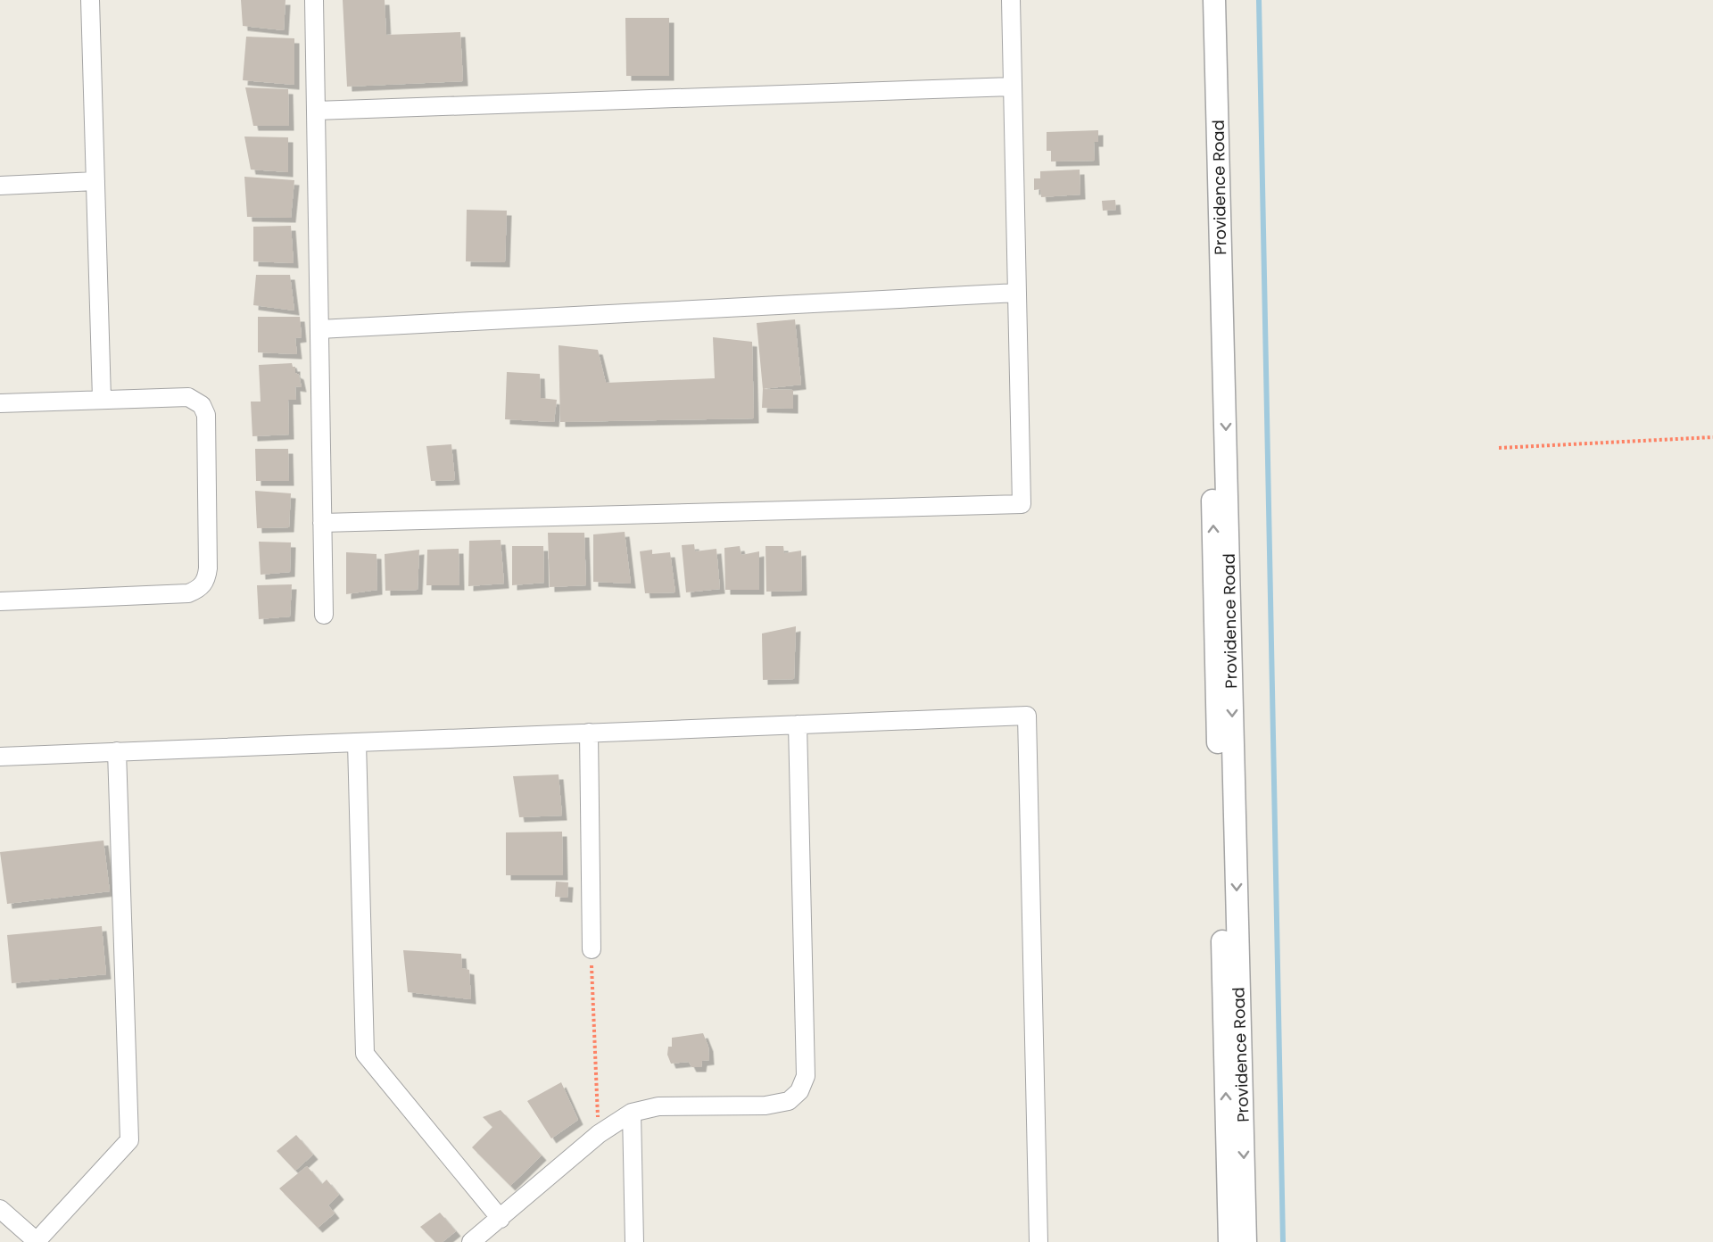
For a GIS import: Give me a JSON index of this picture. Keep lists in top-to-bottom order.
{
  "streets": {
    "street": ["Providence Road"]
  }
}
